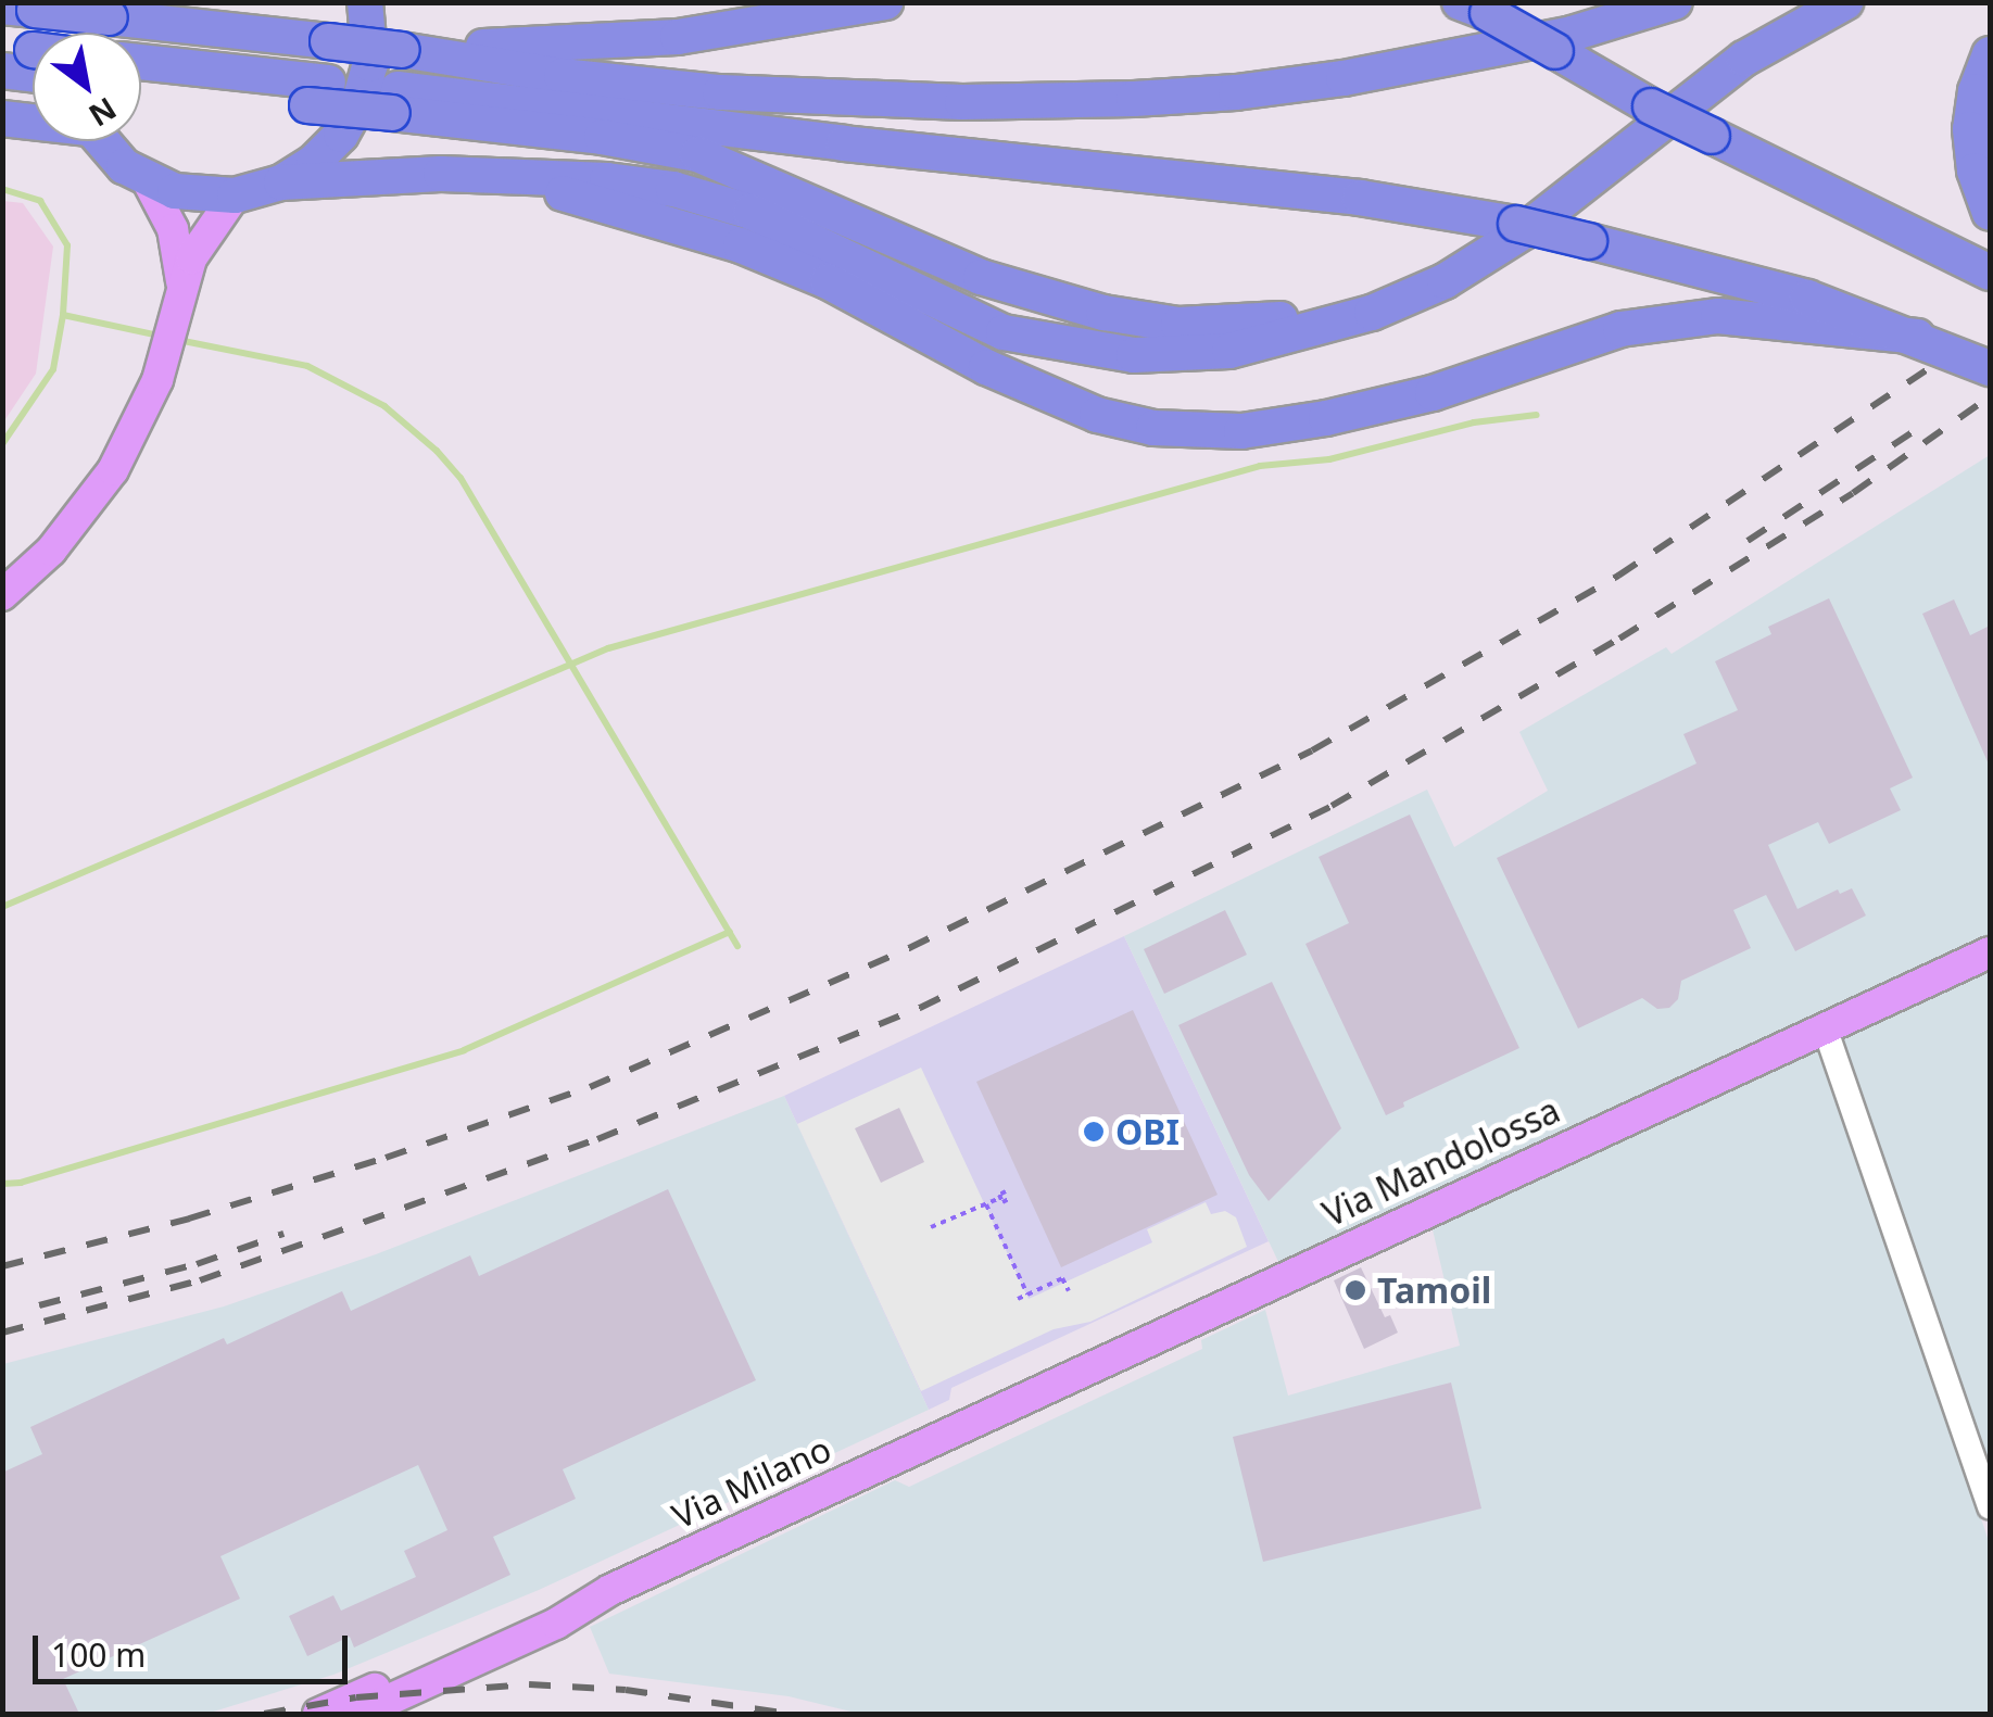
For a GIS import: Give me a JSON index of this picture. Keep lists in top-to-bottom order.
{
  "streets": {
    "main road": ["Via Mandolossa", "Via Milano"]
  },
  "crossings": [
    ["Via Mandolossa", "Via Milano"]
  ],
  "places": ["OBI", "Tamoil"],
  "scale_bar": "100 m",
  "north": "bottom right"
}
